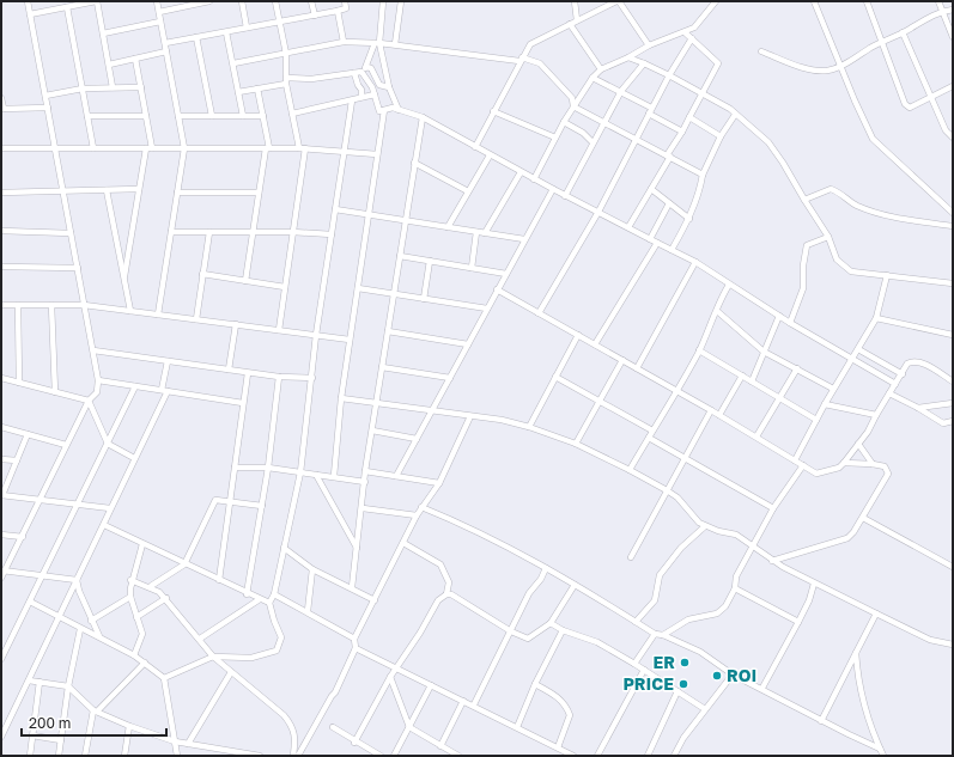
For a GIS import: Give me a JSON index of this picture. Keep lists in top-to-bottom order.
{
  "places": ["ER", "ROI", "PRICE"],
  "scale_bar": "200 m"
}
